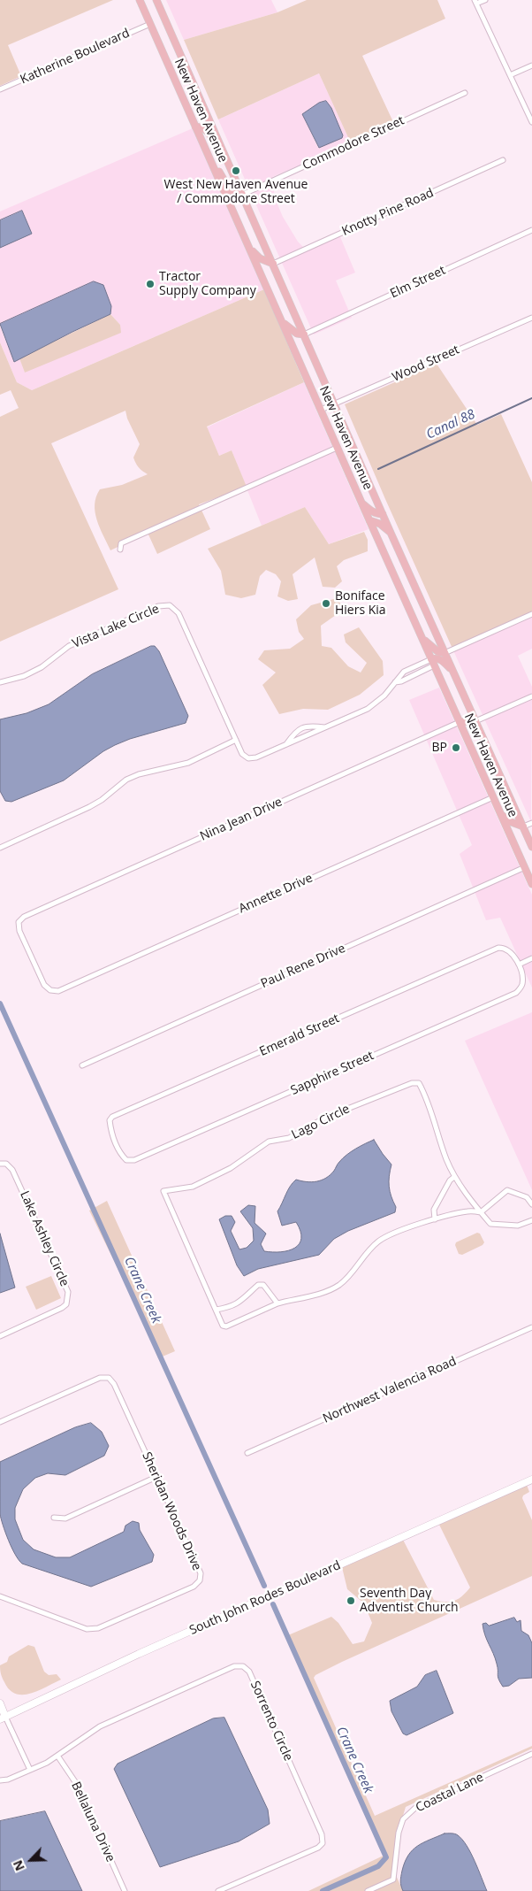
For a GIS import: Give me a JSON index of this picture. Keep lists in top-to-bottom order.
{
  "streets": {
    "main road": ["New Haven Avenue", "South John Rodes Boulevard"],
    "street": [
      "Katherine Boulevard",
      "Commodore Street",
      "Knotty Pine Road",
      "Elm Street",
      "Wood Street",
      "Vista Lake Circle",
      "Nina Jean Drive",
      "Annette Drive",
      "Paul Rene Drive",
      "Emerald Street",
      "Sapphire Street",
      "Lago Circle",
      "Lake Ashley Circle",
      "Northwest Valencia Road",
      "Sheridan Woods Drive",
      "Sorrento Circle",
      "Coastal Lane",
      "Bellaluna Drive"
    ]
  },
  "crossings": [
    ["Katherine Boulevard", "New Haven Avenue"],
    ["New Haven Avenue", "Commodore Street"],
    ["New Haven Avenue", "Knotty Pine Road"],
    ["New Haven Avenue", "Elm Street"],
    ["New Haven Avenue", "Wood Street"],
    ["New Haven Avenue", "Vista Lake Circle"],
    ["New Haven Avenue", "Nina Jean Drive"],
    ["New Haven Avenue", "Annette Drive"],
    ["New Haven Avenue", "Paul Rene Drive"],
    ["Nina Jean Drive", "Annette Drive"],
    ["Emerald Street", "Sapphire Street"],
    ["Sorrento Circle", "Bellaluna Drive"]
  ],
  "water": ["Canal 88", "Crane Creek"],
  "places": [
    "West New Haven Avenue / Commodore Street",
    "Tractor Supply Company",
    "Boniface Hiers Kia",
    "BP",
    "Seventh Day Adventist Church"
  ],
  "north": "bottom left"
}
